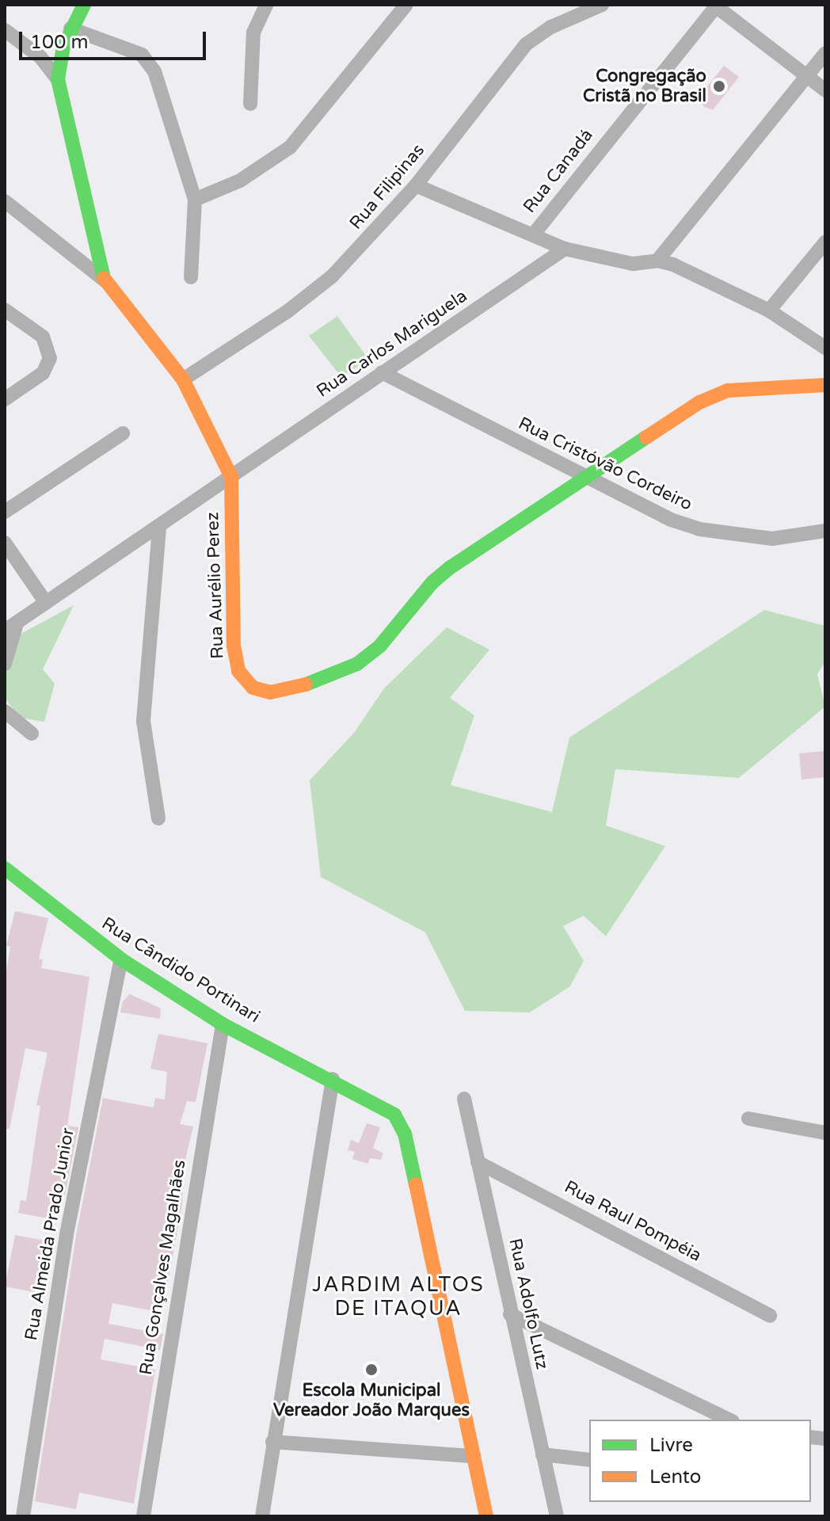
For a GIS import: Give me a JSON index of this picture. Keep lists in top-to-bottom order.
{
  "streets": {
    "street": [
      "Rua Canadá",
      "Rua Filipinas",
      "Rua Carlos Mariguela",
      "Rua Cristóvão Cordeiro",
      "Rua Aurélio Perez",
      "Rua Cândido Portinari",
      "Rua Raul Pompéia",
      "Rua Almeida Prado Junior",
      "Rua Gonçalves Magalhães",
      "Rua Adolfo Lutz"
    ]
  },
  "crossings": [
    ["Rua Canadá", "Rua Filipinas"],
    ["Rua Filipinas", "Rua Aurélio Perez"],
    ["Rua Carlos Mariguela", "Rua Cristóvão Cordeiro"],
    ["Rua Carlos Mariguela", "Rua Aurélio Perez"],
    ["Rua Cristóvão Cordeiro", "Rua Aurélio Perez"],
    ["Rua Cândido Portinari", "Rua Almeida Prado Junior"],
    ["Rua Cândido Portinari", "Rua Gonçalves Magalhães"],
    ["Rua Raul Pompéia", "Rua Adolfo Lutz"]
  ],
  "districts": ["JARDIM ALTOS DE ITAQUA"],
  "places": ["Congregação Cristã no Brasil", "Escola Municipal Vereador João Marques"],
  "legend": ["Livre", "Lento"],
  "scale_bar": "100 m"
}
